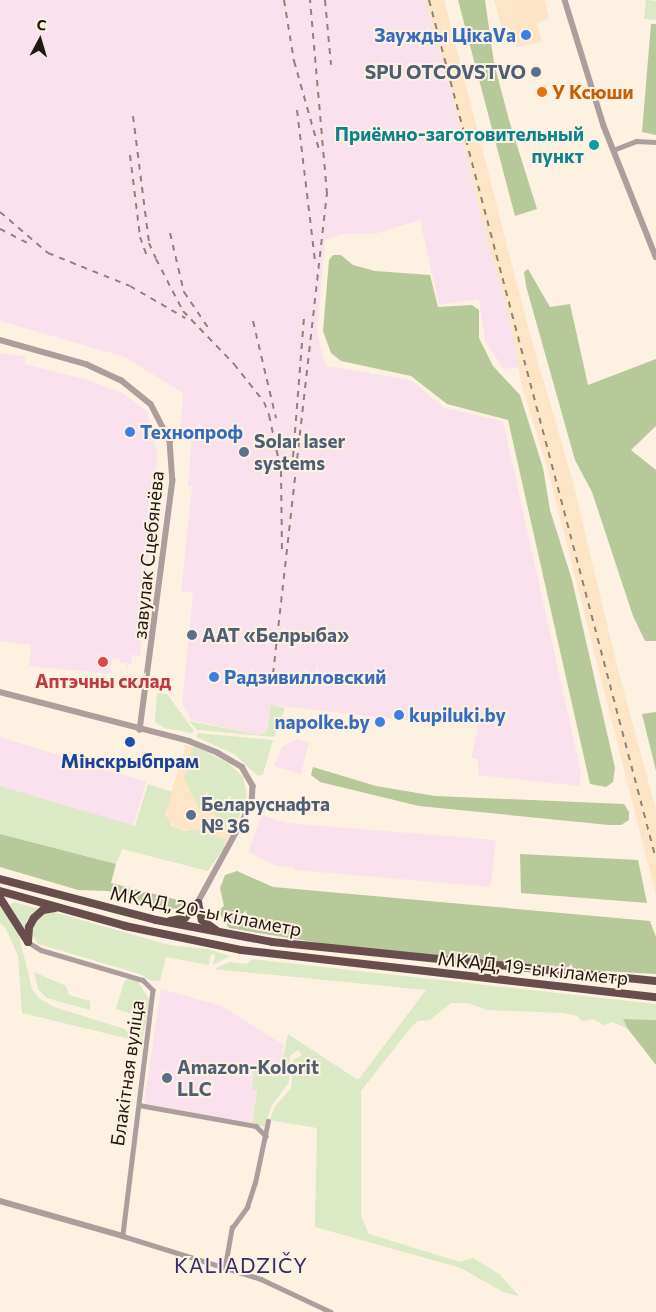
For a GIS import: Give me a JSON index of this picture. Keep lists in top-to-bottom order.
{
  "streets": {
    "highway": ["МКАД, 20-ы кіламетр", "МКАД, 19-ы кіламетр"],
    "street": ["завулак Сцебянёва", "Блакітная вуліца"]
  },
  "crossings": [
    ["МКАД, 20-ы кіламетр", "МКАД, 19-ы кіламетр"]
  ],
  "districts": ["KALIADZIČY"],
  "places": [
    "Заужды ЦікаVа",
    "SPU OTCOVSTVO",
    "У Ксюши",
    "Приёмно-заготовительный пункт",
    "Технопроф",
    "Solar laser systems",
    "ААТ «Белрыба»",
    "Аптэчны склад",
    "Радзивилловский",
    "kupiluki.by",
    "napolke.by",
    "Мінскрыбпрам",
    "Беларуснафта № 36",
    "Amazon-Kolorit LLC"
  ],
  "north": "top"
}
